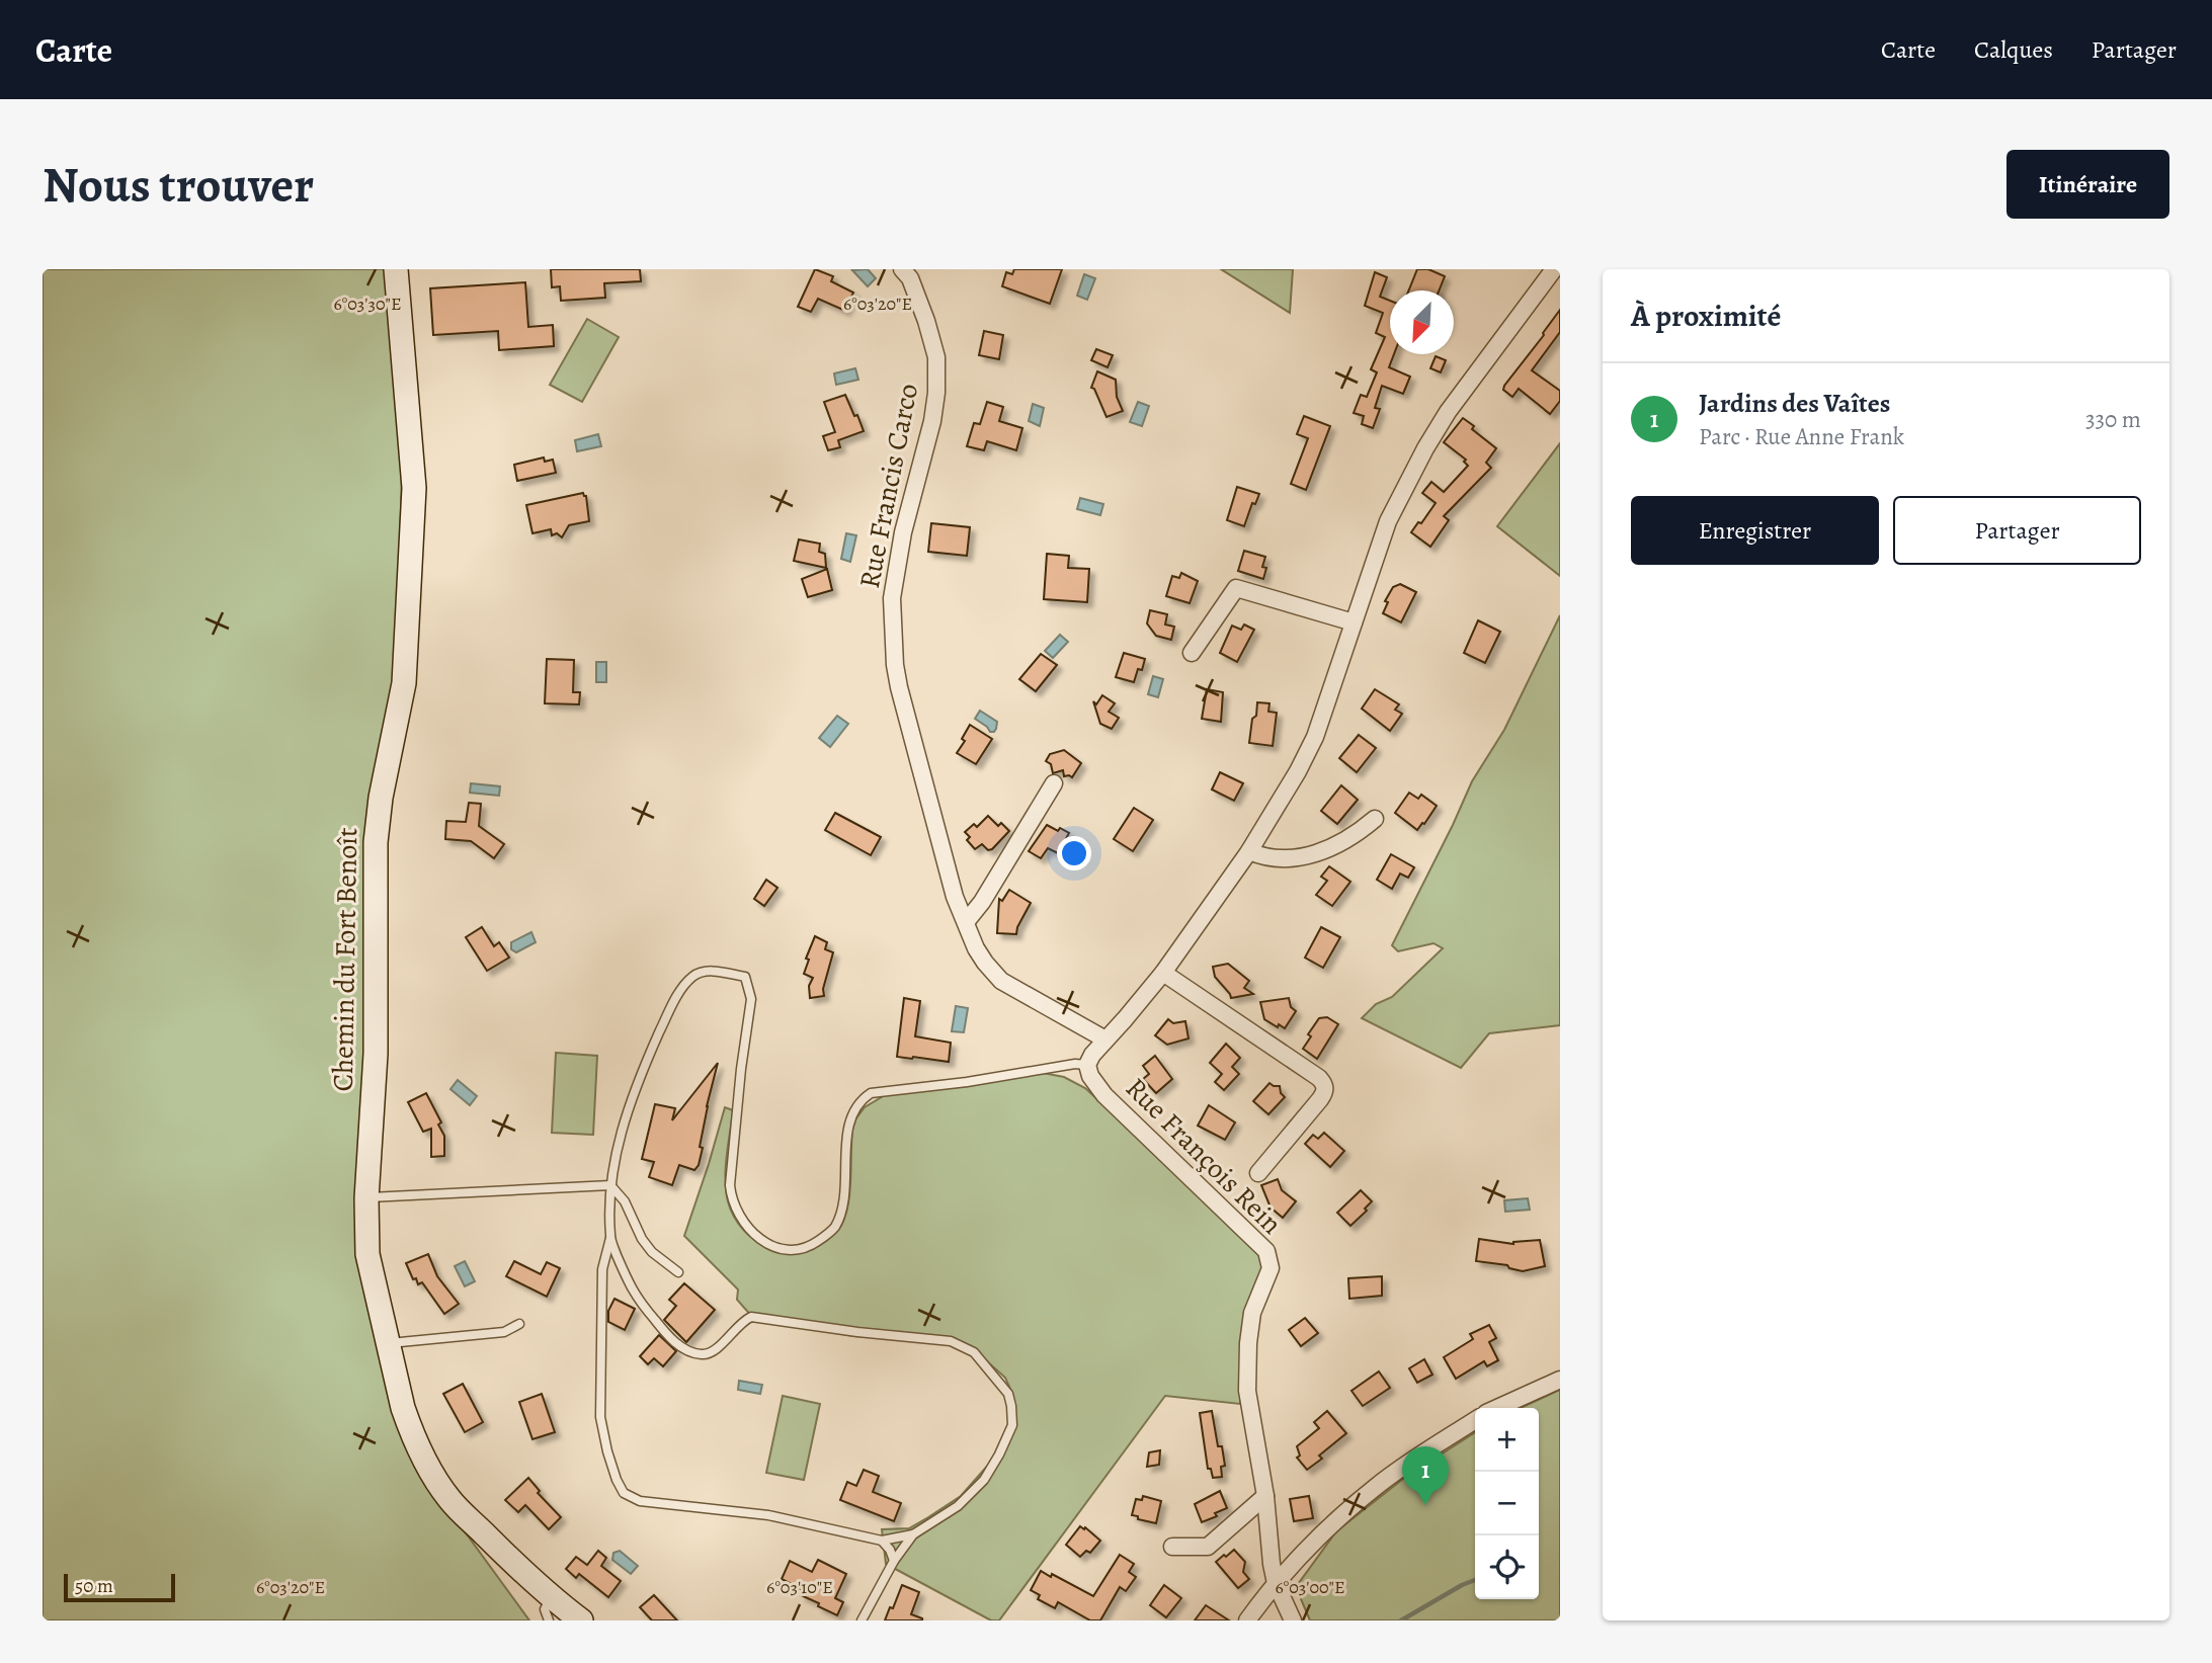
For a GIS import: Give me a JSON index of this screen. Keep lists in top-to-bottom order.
{
  "streets": {
    "street": ["Rue Francis Carco", "Chemin du Fort Benoît", "Rue François Rein"]
  },
  "scale_bar": "50 m",
  "north": "bottom left",
  "page": {
    "header": "Carte",
    "nav": ["Carte", "Calques", "Partager"],
    "buttons": [
      "Itinéraire",
      ["Enregistrer", "Partager"]
    ],
    "title": "Nous trouver",
    "heading": "À proximité",
    "list": [
      {
        "mark": "1",
        "name": "Jardins des Vaîtes",
        "note": "Parc · Rue Anne Frank",
        "value": "330 m"
      }
    ],
    "map_buttons": ["+", "−"],
    "pins": "1",
    "scale": "50 m"
  },
  "coordinates": [
    "6°03'30\"E",
    "6°03'20\"E",
    "6°03'10\"E",
    "6°03'00\"E"
  ]
}
